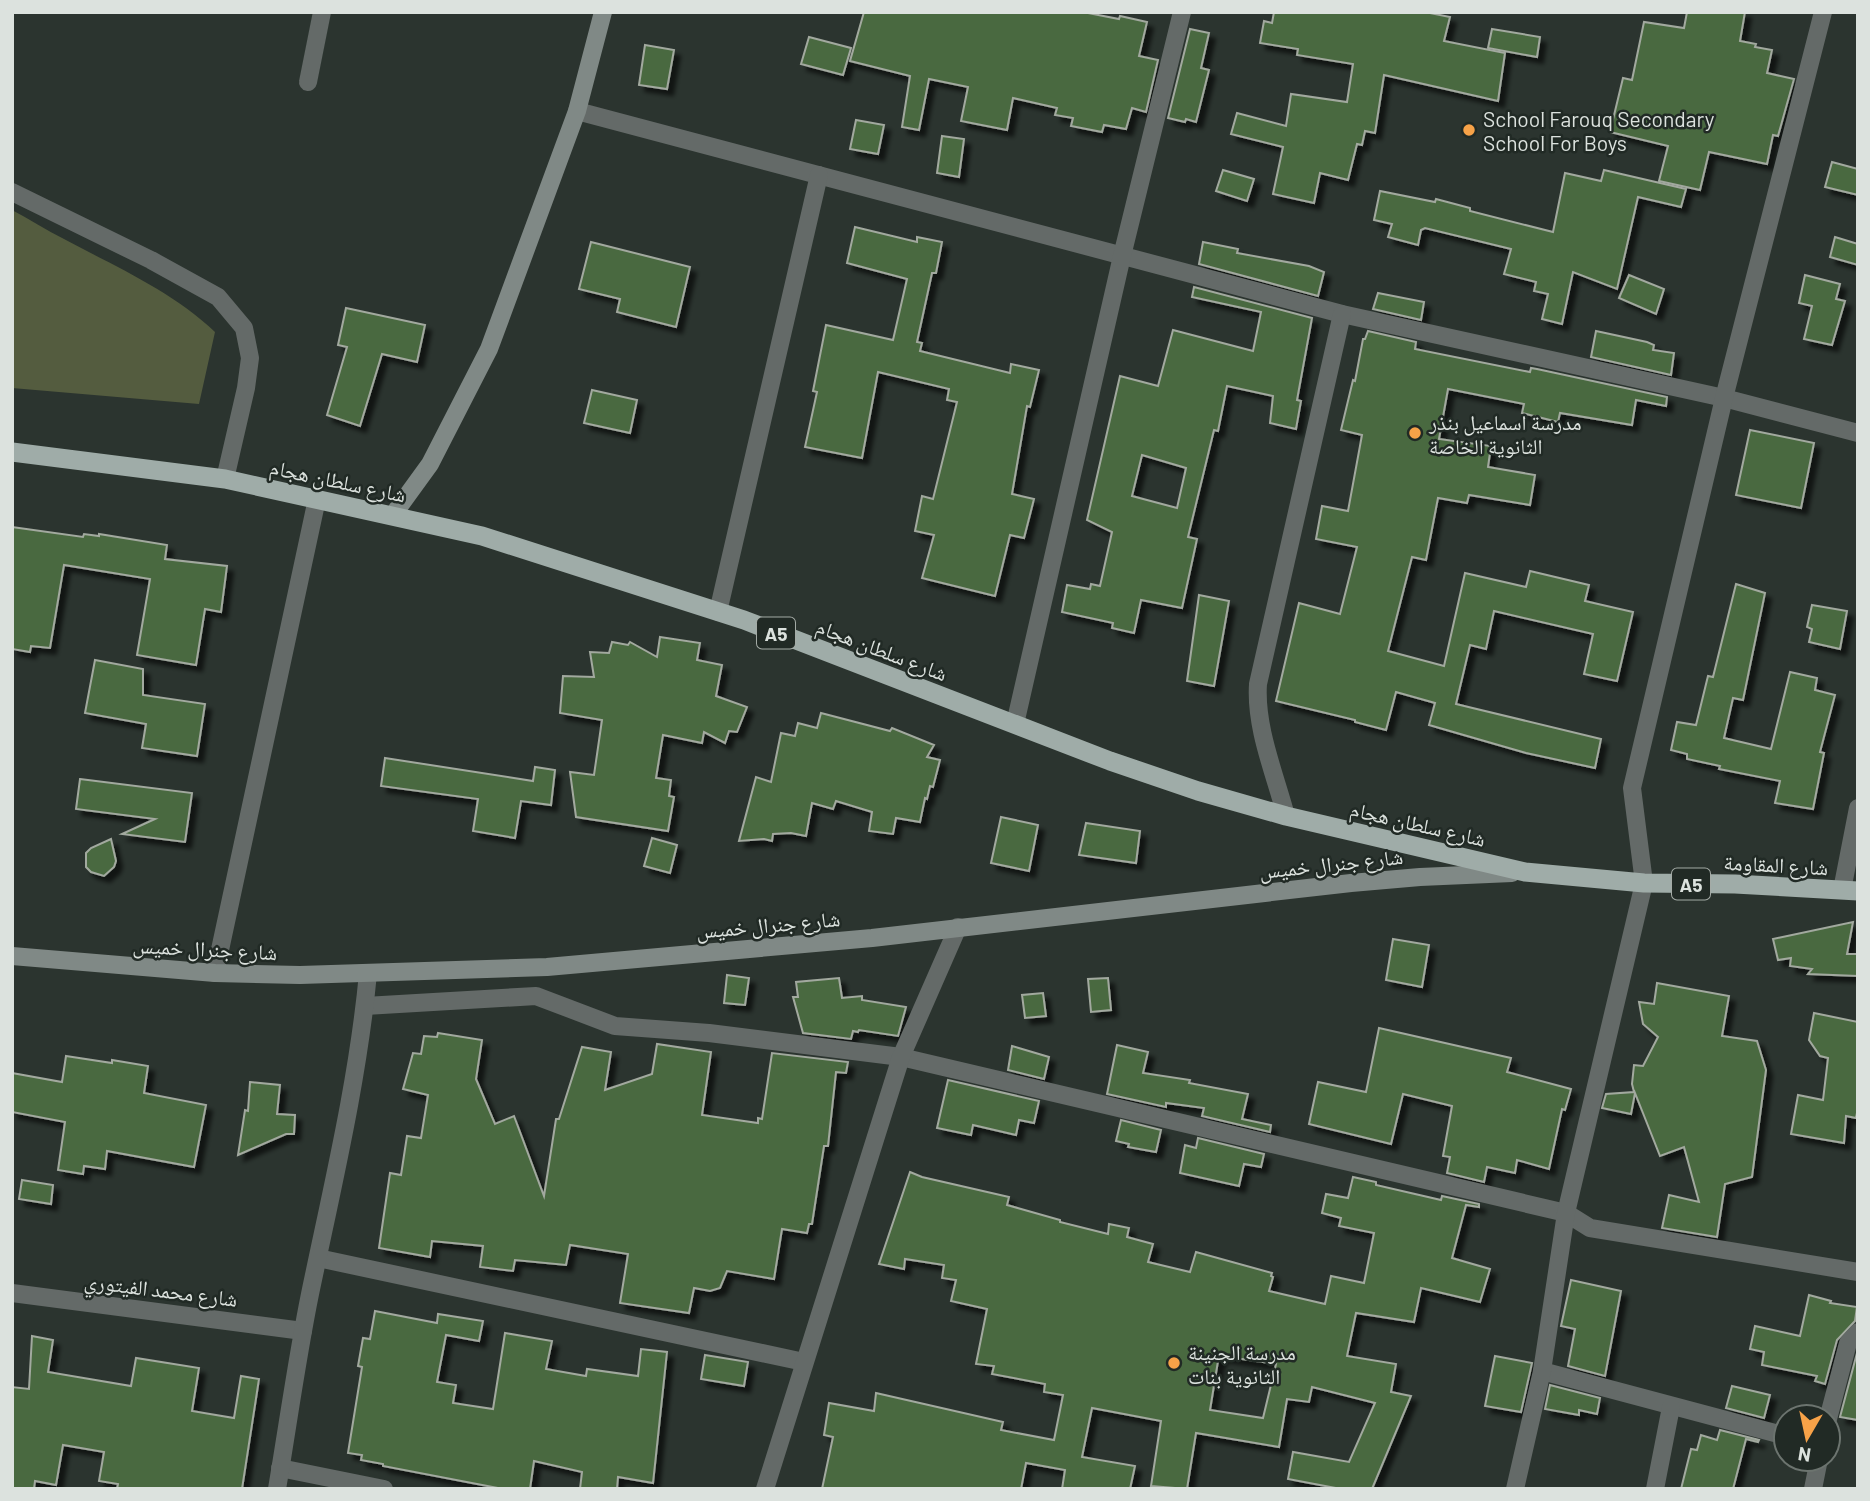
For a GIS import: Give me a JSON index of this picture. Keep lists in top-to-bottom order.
{
  "streets": {
    "highway": ["شارع سلطان هجام", "A5", "شارع المقاومة"],
    "main road": ["شارع جنرال خميس"],
    "street": ["شارع محمد الفيتوري"]
  },
  "crossings": [
    ["شارع سلطان هجام", "شارع جنرال خميس"],
    ["شارع سلطان هجام", "شارع المقاومة"],
    ["شارع جنرال خميس", "شارع المقاومة"]
  ],
  "places": ["School Farouq Secondary School For Boys", "مدرسة اسماعيل بنذر الثانوية الخاصة", "مدرسة الجنينة الثانوية بنات"],
  "north": "bottom"
}
